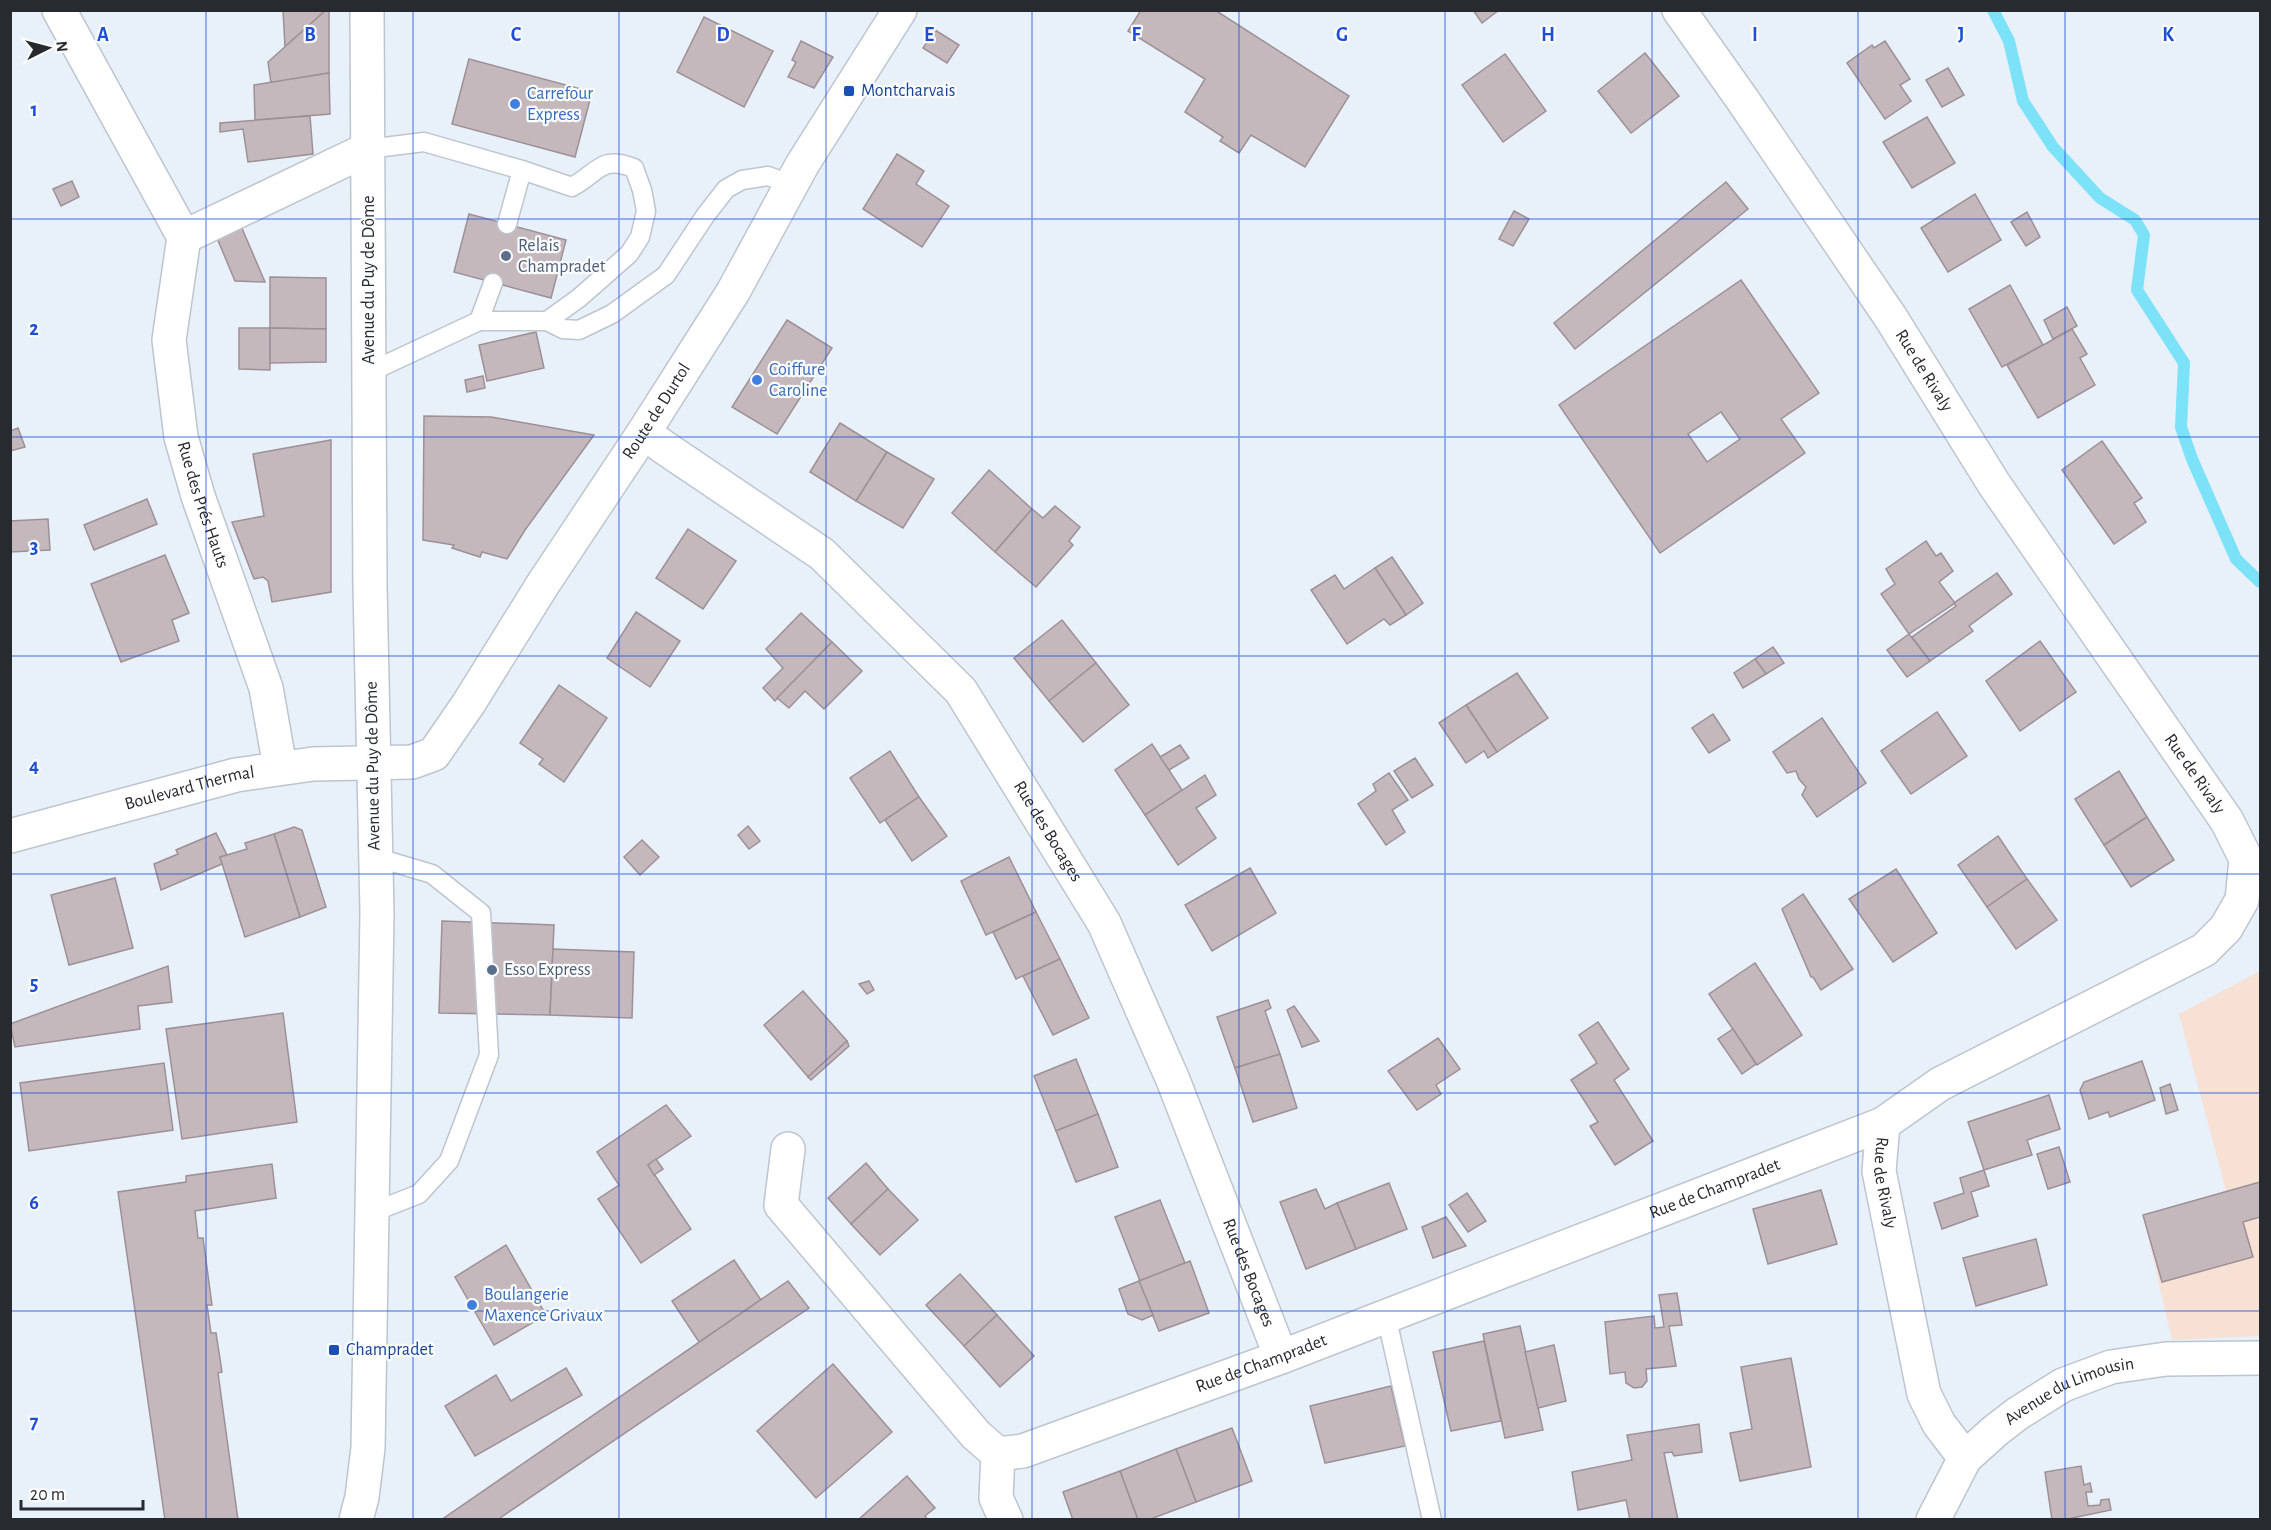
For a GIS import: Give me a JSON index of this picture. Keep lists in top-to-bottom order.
{
  "streets": {
    "street": [
      "Avenue du Puy de Dôme",
      "Rue de Rivaly",
      "Route de Durtol",
      "Rue des Prés Hauts",
      "Boulevard Thermal",
      "Rue des Bocages",
      "Rue de Champradet",
      "Avenue du Limousin"
    ]
  },
  "crossings": [
    ["Avenue du Puy de Dôme", "Route de Durtol"],
    ["Avenue du Puy de Dôme", "Boulevard Thermal"],
    ["Rue de Rivaly", "Rue de Champradet"],
    ["Rue de Rivaly", "Avenue du Limousin"],
    ["Route de Durtol", "Boulevard Thermal"],
    ["Route de Durtol", "Rue des Bocages"],
    ["Rue des Prés Hauts", "Boulevard Thermal"],
    ["Rue des Bocages", "Rue de Champradet"]
  ],
  "places": {
    "transit": ["Montcharvais", "Champradet"],
    "other": [
      "Carrefour Express",
      "Relais Champradet",
      "Coiffure Caroline",
      "Esso Express",
      "Boulangerie Maxence Grivaux"
    ]
  },
  "scale_bar": "20 m",
  "north": "right",
  "grid": {
    "columns": [
      "A",
      "B",
      "C",
      "D",
      "E",
      "F",
      "G",
      "H",
      "I",
      "J",
      "K"
    ],
    "rows": [
      "1",
      "2",
      "3",
      "4",
      "5",
      "6",
      "7"
    ]
  }
}
